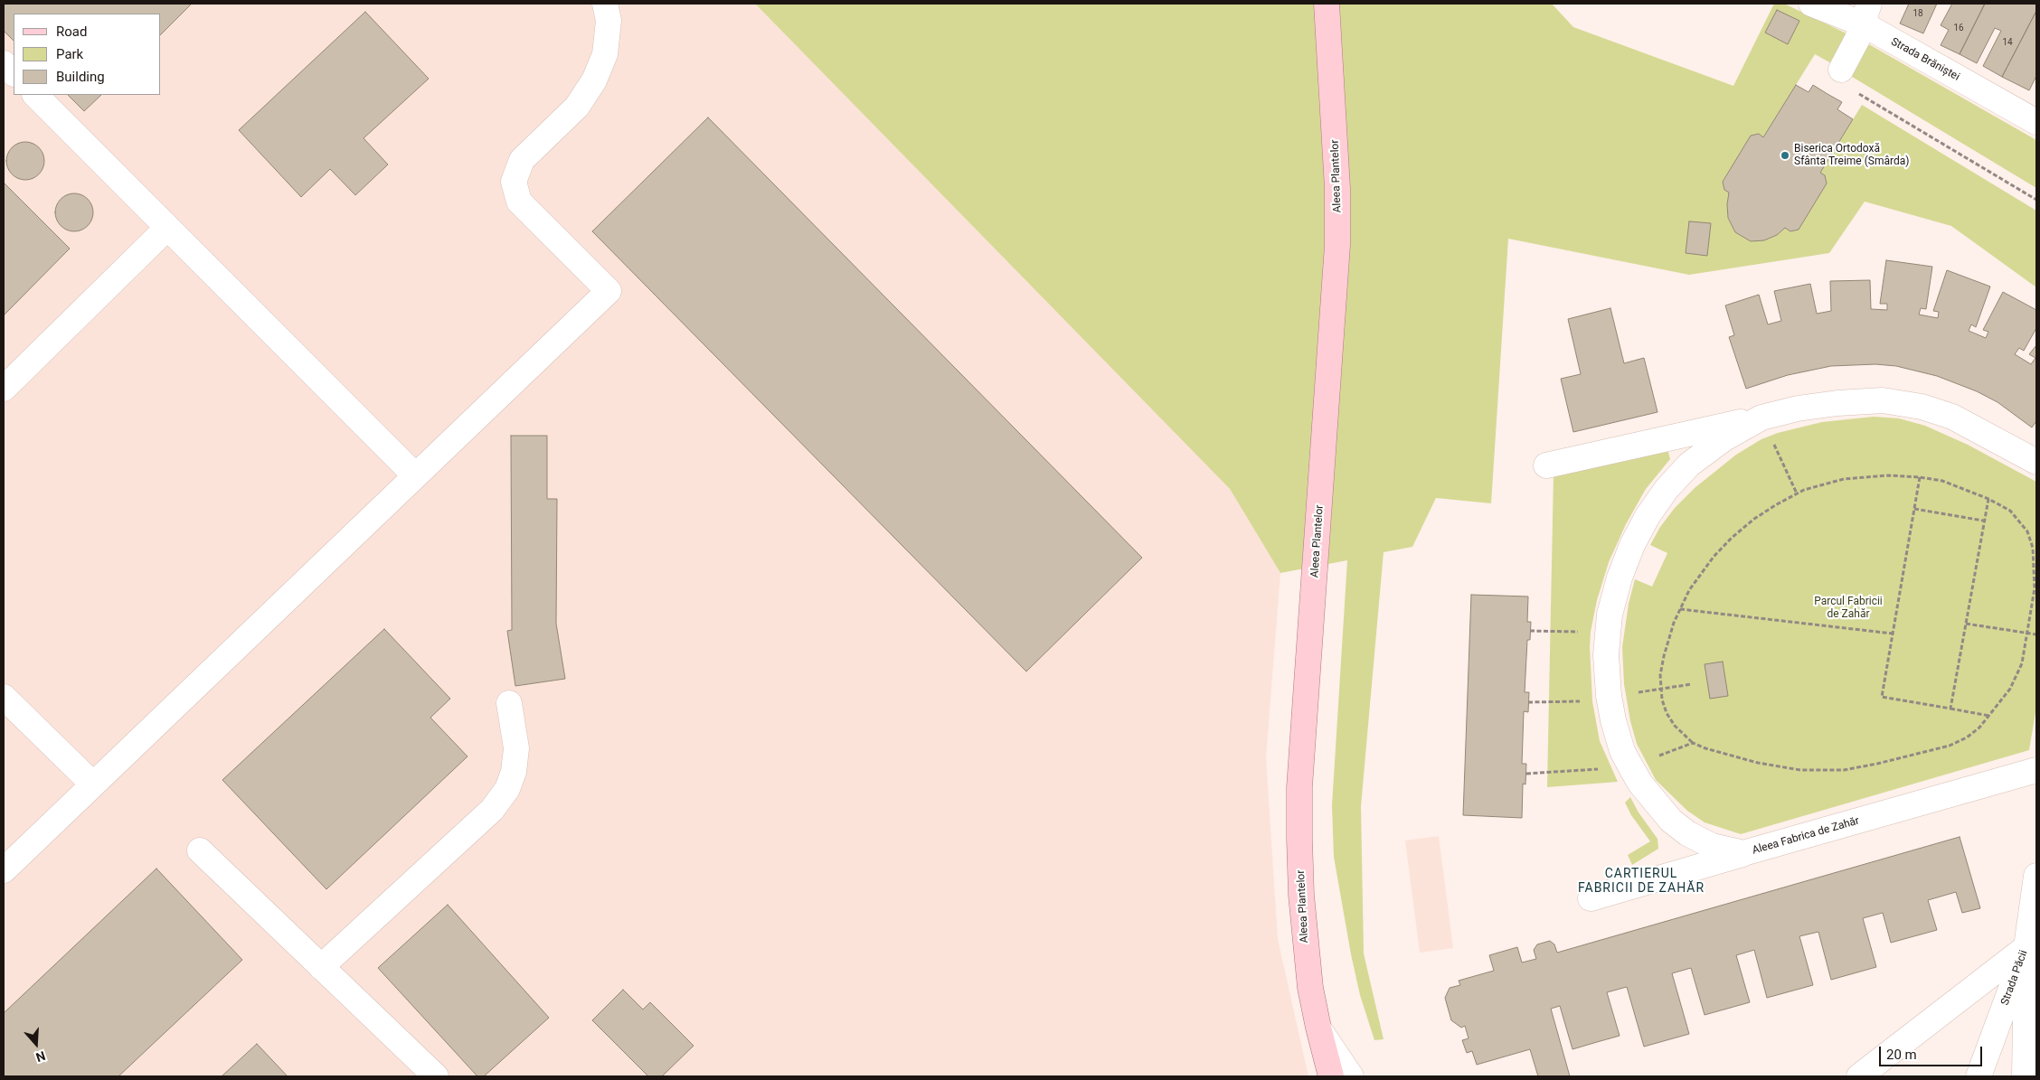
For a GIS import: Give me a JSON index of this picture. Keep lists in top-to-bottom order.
{
  "streets": {
    "main road": ["Aleea Plantelor"],
    "street": ["Strada Brăniștei", "Aleea Fabrica de Zahăr", "Strada Păcii"]
  },
  "districts": ["CARTIERUL FABRICII DE ZAHĂR"],
  "parks": ["Parcul Fabricii de Zahăr"],
  "places": ["Biserica Ortodoxă Sfânta Treime (Smârda)"],
  "house_numbers": ["18", "16", "14"],
  "legend": ["Road", "Park", "Building"],
  "scale_bar": "20 m",
  "north": "bottom"
}
